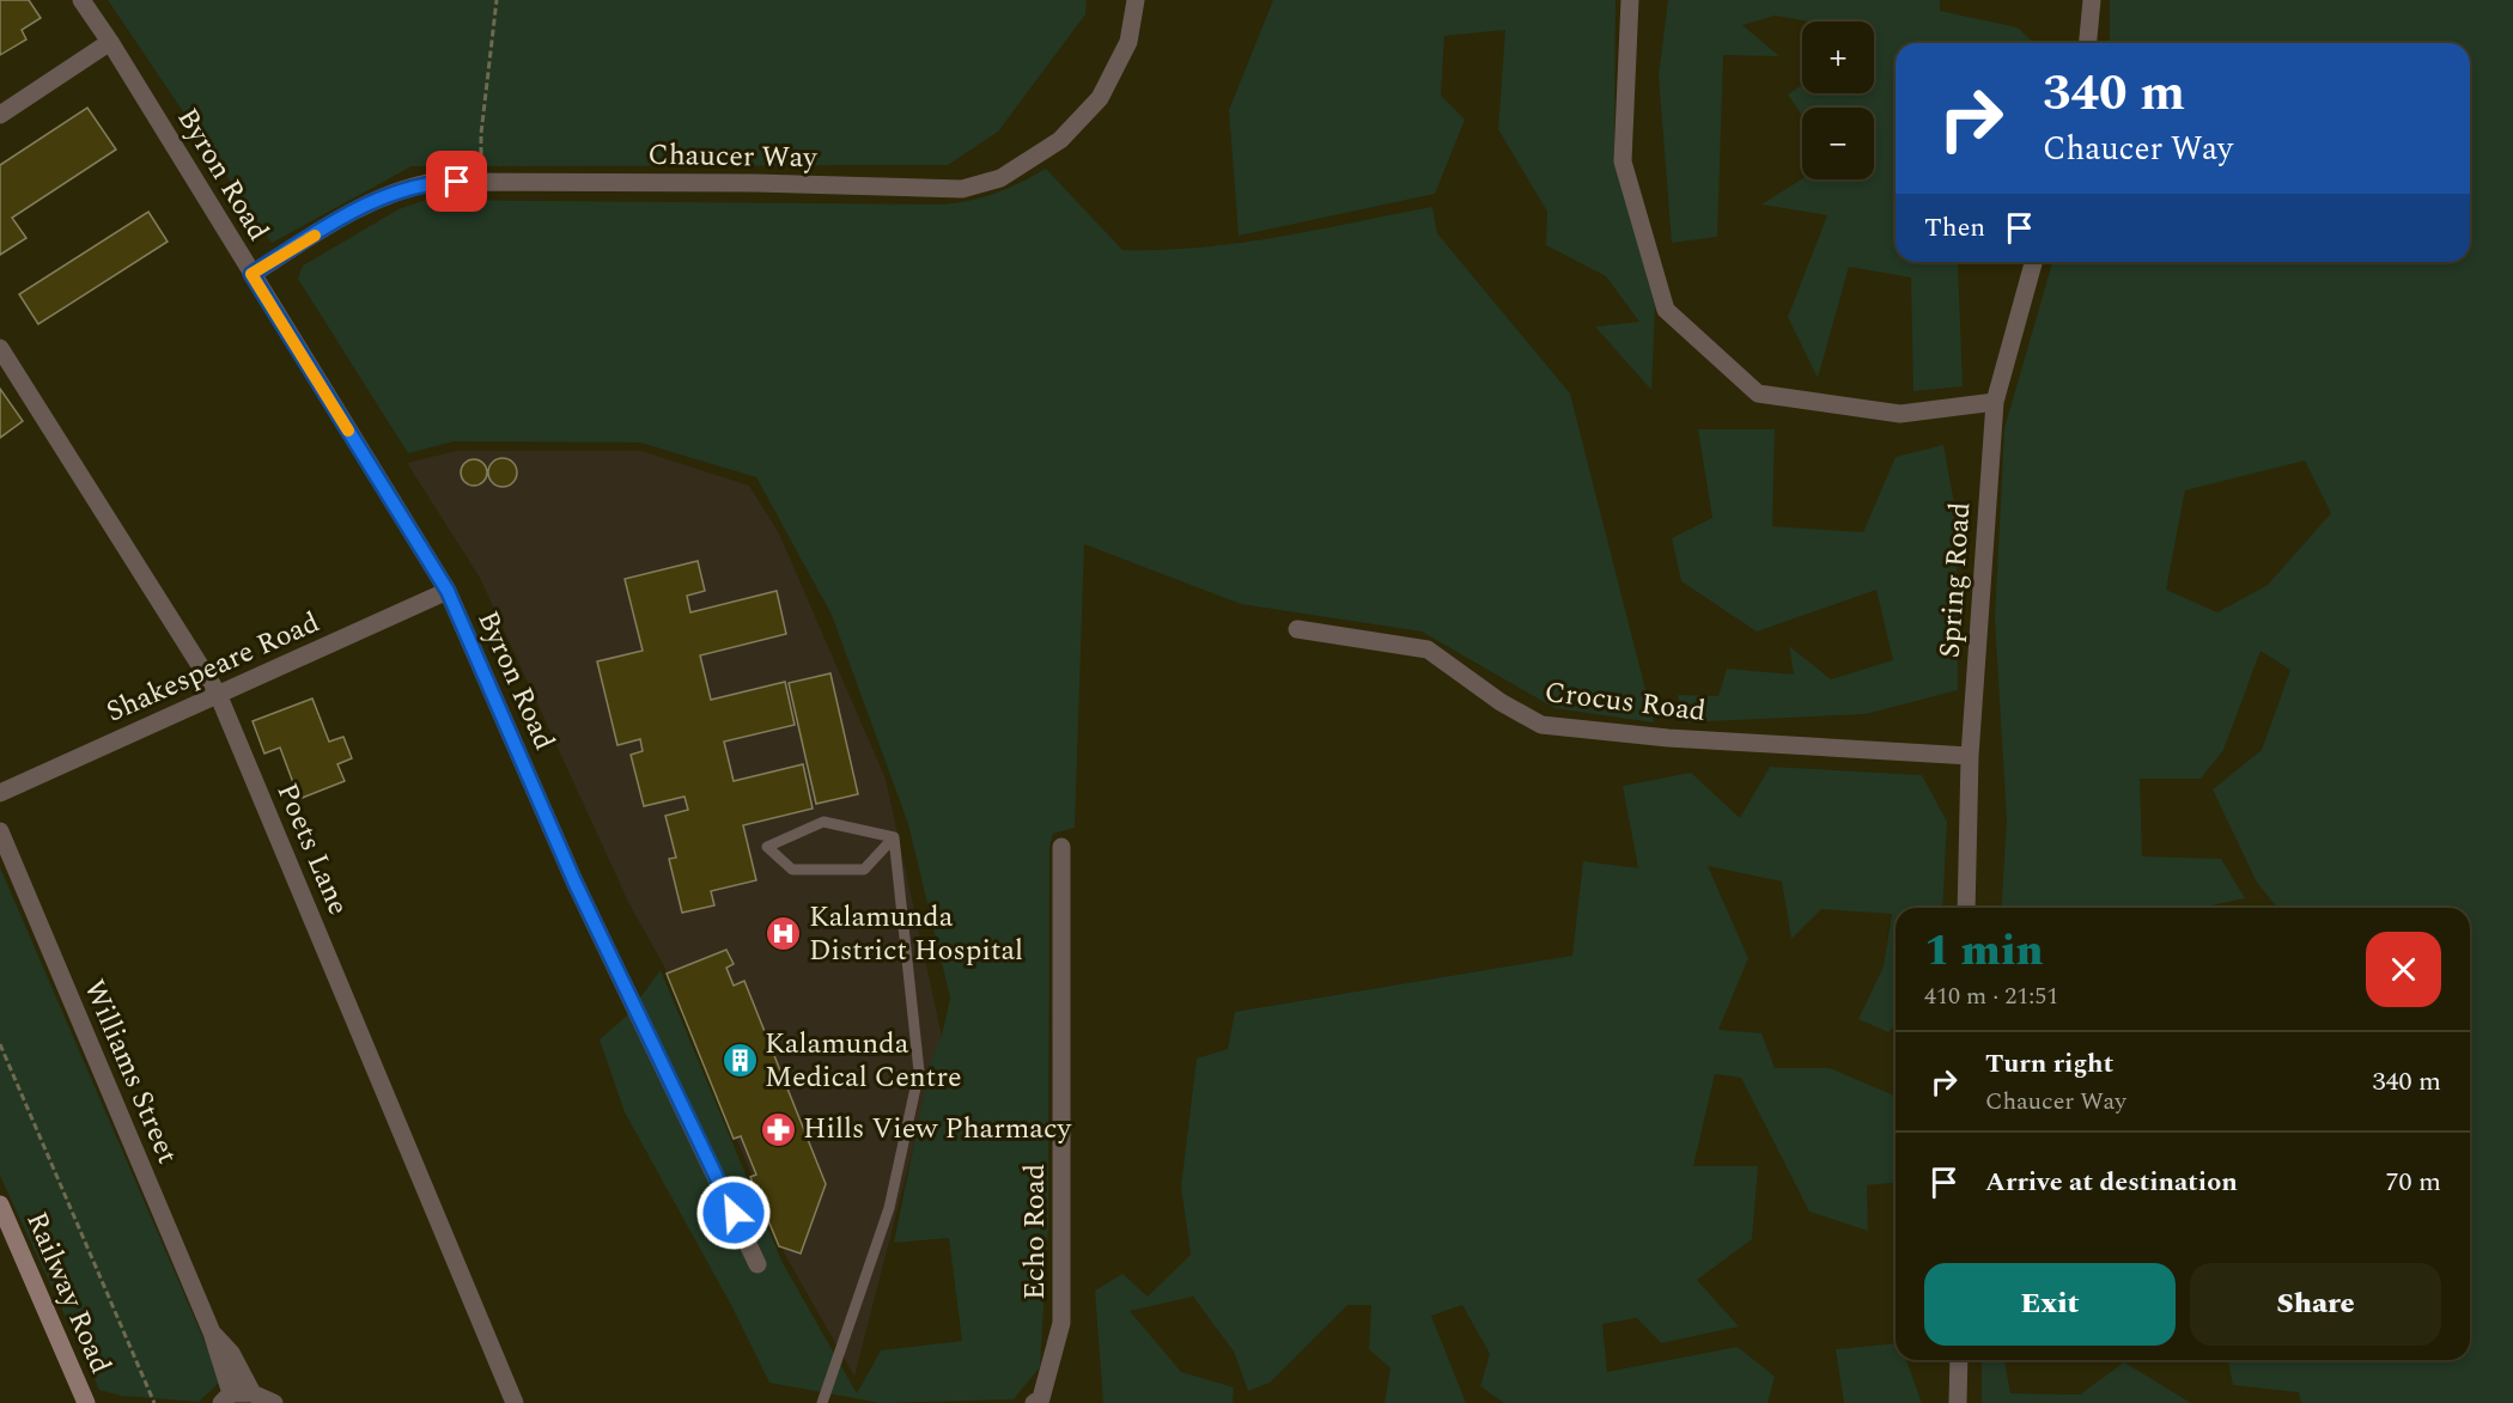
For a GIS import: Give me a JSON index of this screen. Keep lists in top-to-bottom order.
{
  "streets": {
    "street": [
      "Chaucer Way",
      "Byron Road",
      "Spring Road",
      "Shakespeare Road",
      "Crocus Road",
      "Poets Lane",
      "Williams Street",
      "Echo Road",
      "Railway Road"
    ]
  },
  "crossings": [
    ["Chaucer Way", "Byron Road"],
    ["Byron Road", "Shakespeare Road"],
    ["Spring Road", "Crocus Road"],
    ["Shakespeare Road", "Poets Lane"]
  ],
  "places": {
    "hospital": ["Kalamunda District Hospital"],
    "building": ["Kalamunda Medical Centre"],
    "pharmacy": ["Hills View Pharmacy"]
  },
  "page": {
    "map_buttons": ["+", "−"],
    "turn": ["340 m", "Chaucer Way"],
    "then": "Then",
    "heading": ["1 min", "410 m · 21:51"],
    "list": [
      {
        "name": "Turn right",
        "note": "Chaucer Way",
        "value": "340 m"
      },
      {
        "name": "Arrive at destination",
        "value": "70 m"
      }
    ],
    "buttons": ["Exit", "Share"]
  }
}
